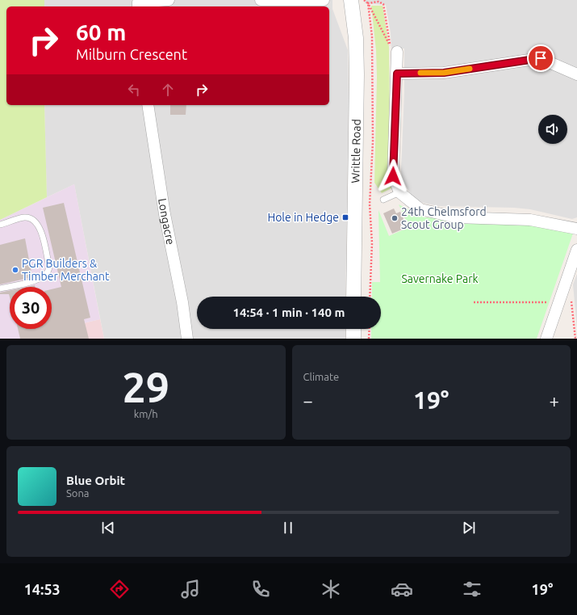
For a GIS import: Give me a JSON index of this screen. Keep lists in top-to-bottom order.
{
  "streets": {
    "street": ["Writtle Road", "Longacre"]
  },
  "parks": ["Savernake Park"],
  "places": {
    "transit": ["Hole in Hedge"],
    "other": ["24th Chelmsford Scout Group", "PGR Builders & Timber Merchant"]
  },
  "page": {
    "turn": ["60 m", "Milburn Crescent"],
    "limit": "30",
    "trip": "14:54 · 1 min · 140 m",
    "tile": [
      ["29", "km/h"],
      "Climate"
    ],
    "heat": ["−", "19°", "+"],
    "song": ["Blue Orbit", "Sona"],
    "tabs": ["14:53", "19°"]
  }
}
